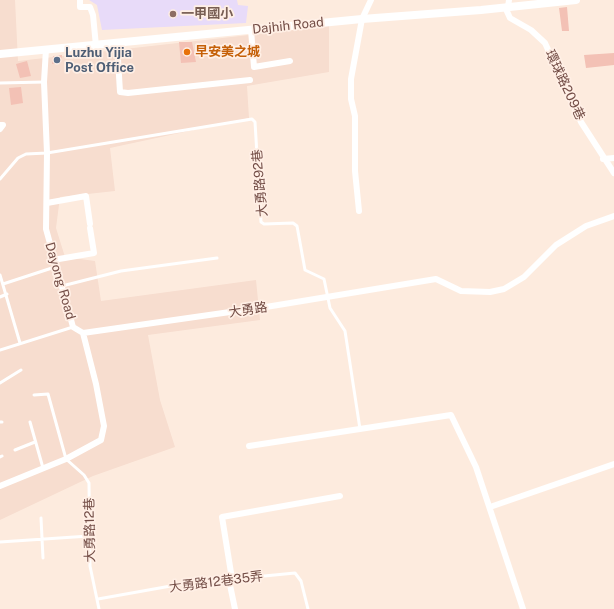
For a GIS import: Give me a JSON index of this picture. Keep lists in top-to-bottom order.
{
  "streets": {
    "street": [
      "Dajhih Road",
      "環球路209巷",
      "Dayong Road",
      "大勇路"
    ],
    "lane": ["大勇路92巷", "大勇路12巷", "大勇路12巷35弄"]
  },
  "crossings": [
    ["Dajhih Road", "環球路209巷"],
    ["Dajhih Road", "Dayong Road"],
    ["大勇路92巷", "Dayong Road"],
    ["大勇路92巷", "大勇路"],
    ["Dayong Road", "大勇路"],
    ["Dayong Road", "大勇路12巷"],
    ["大勇路12巷", "大勇路12巷35弄"]
  ],
  "places": ["一甲國小", "早安美之城", "Luzhu Yijia Post Office"]
}
